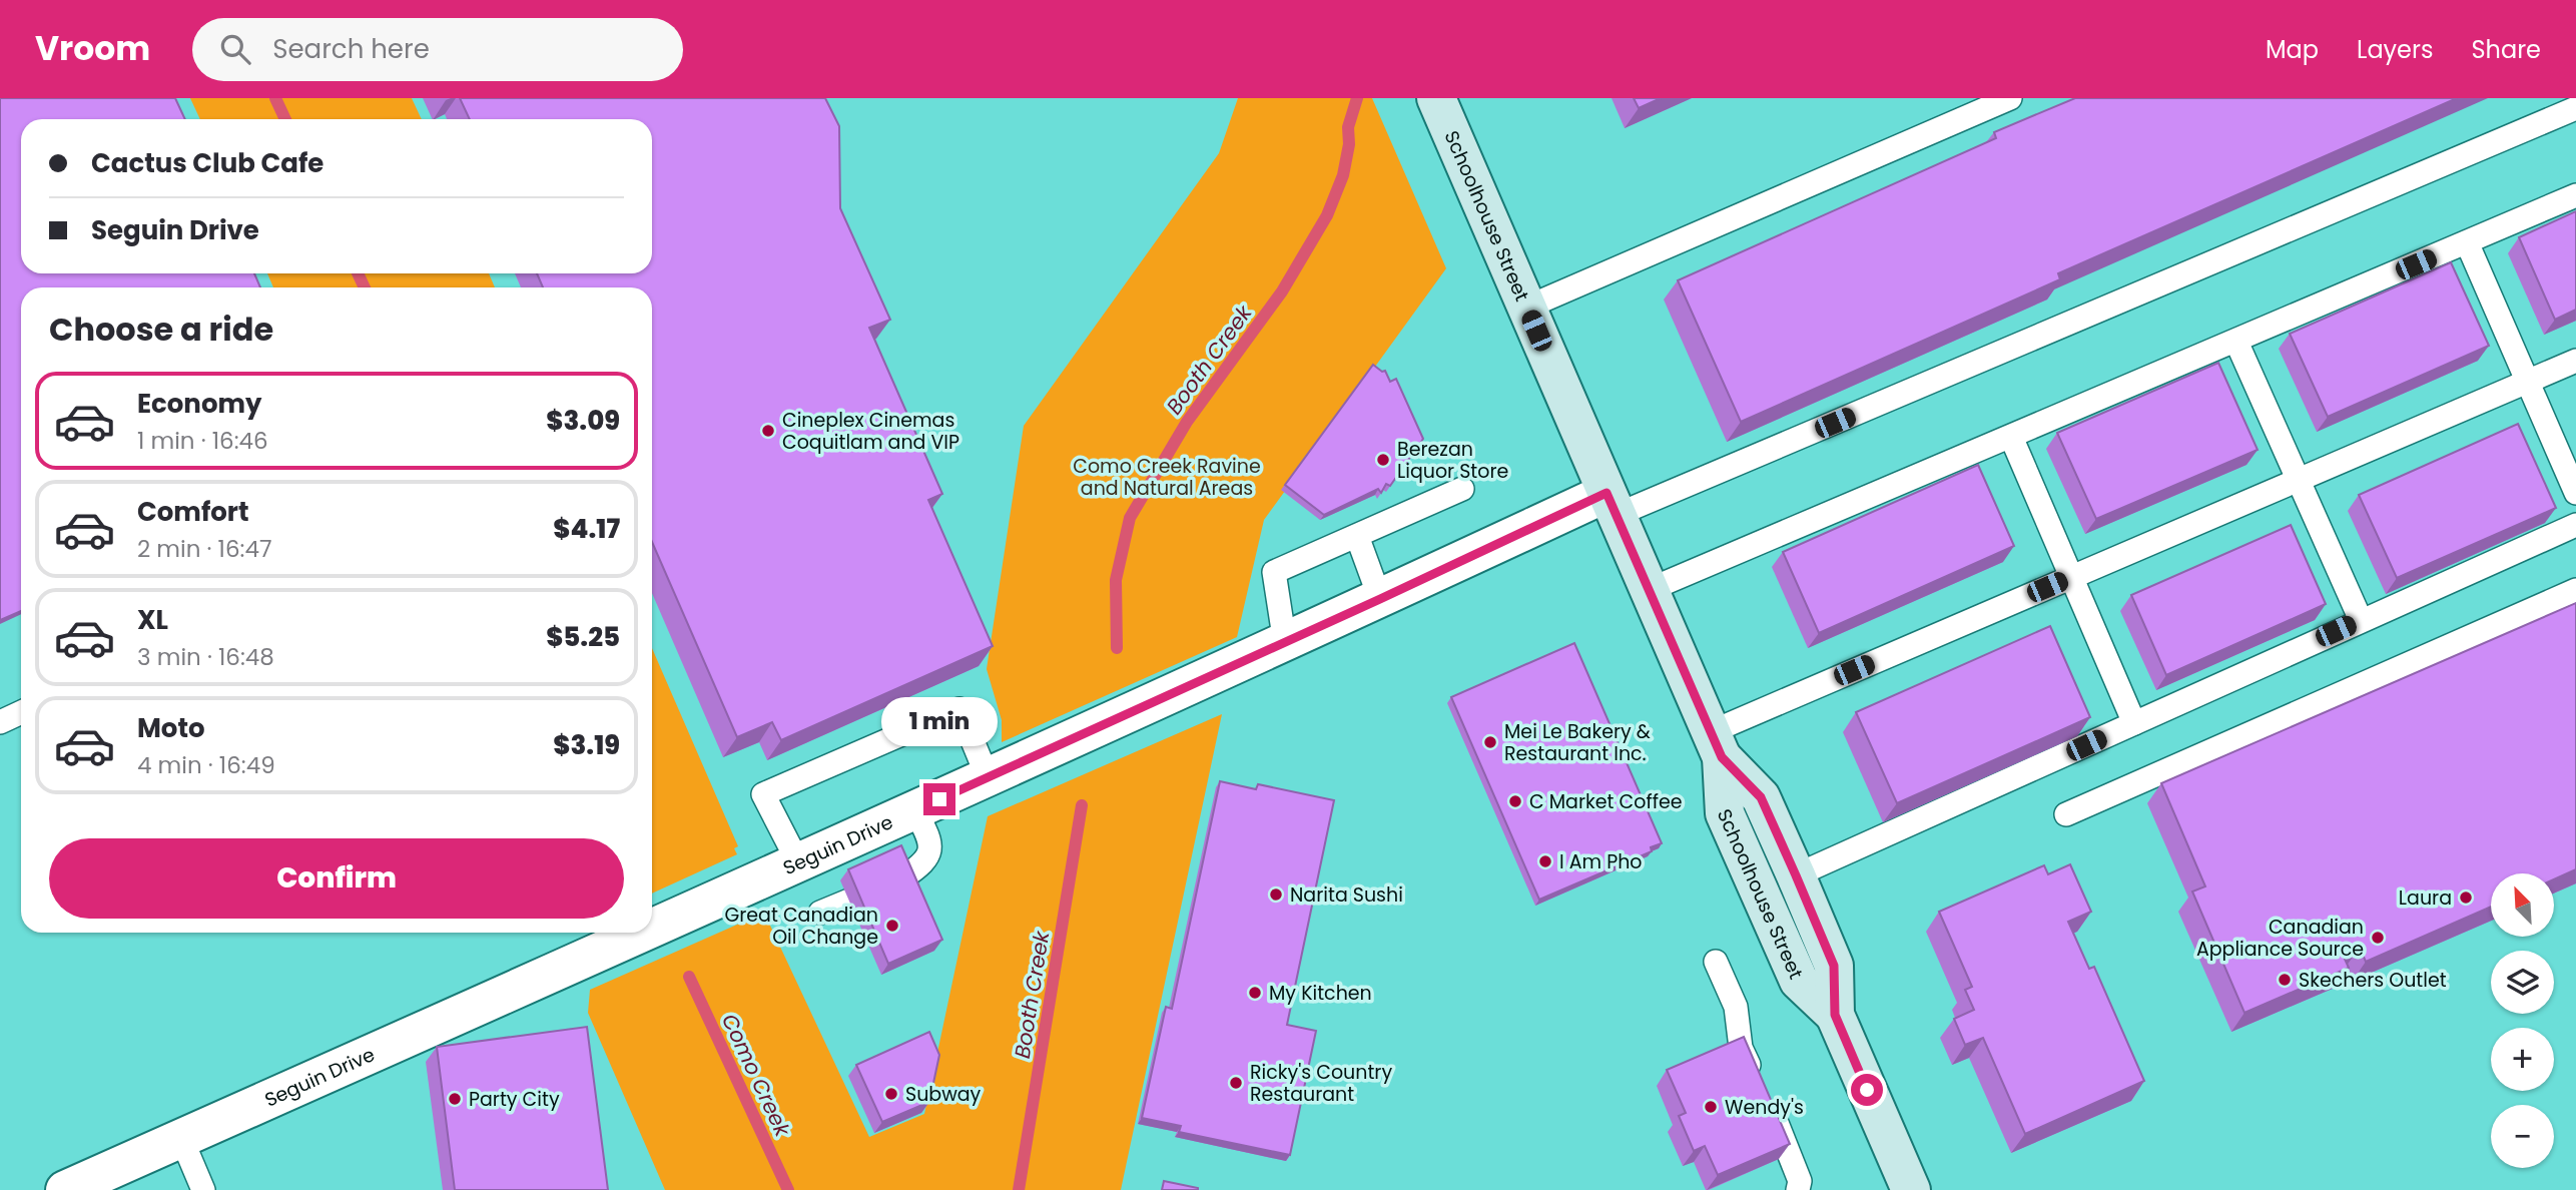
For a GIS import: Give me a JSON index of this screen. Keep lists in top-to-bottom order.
{
  "streets": {
    "main road": ["Schoolhouse Street"],
    "street": ["Seguin Drive"]
  },
  "crossings": [
    ["Schoolhouse Street", "Seguin Drive"]
  ],
  "water": ["Booth Creek", "Como Creek"],
  "parks": ["Como Creek Ravine and Natural Areas"],
  "places": [
    "Cineplex Cinemas Coquitlam and VIP",
    "Berezan Liquor Store",
    "Mei Le Bakery & Restaurant Inc.",
    "C Market Coffee",
    "I Am Pho",
    "Narita Sushi",
    "Laura",
    "Great Canadian Oil Change",
    "Canadian Appliance Source",
    "Skechers Outlet",
    "My Kitchen",
    "Ricky's Country Restaurant",
    "Subway",
    "Party City",
    "Wendy's"
  ],
  "north": "top left",
  "page": {
    "header": "Vroom",
    "search": "Search here",
    "nav": ["Map", "Layers", "Share"],
    "banner": ["Cactus Club Cafe", "Seguin Drive"],
    "heading": "Choose a ride",
    "list": [
      {
        "name": "Economy",
        "note": "1 min · 16:46",
        "value": "$3.09"
      },
      {
        "name": "Comfort",
        "note": "2 min · 16:47",
        "value": "$4.17"
      },
      {
        "name": "XL",
        "note": "3 min · 16:48",
        "value": "$5.25"
      },
      {
        "name": "Moto",
        "note": "4 min · 16:49",
        "value": "$3.19"
      }
    ],
    "bubble": "1 min",
    "buttons": "Confirm",
    "map_buttons": ["+", "−"]
  }
}
